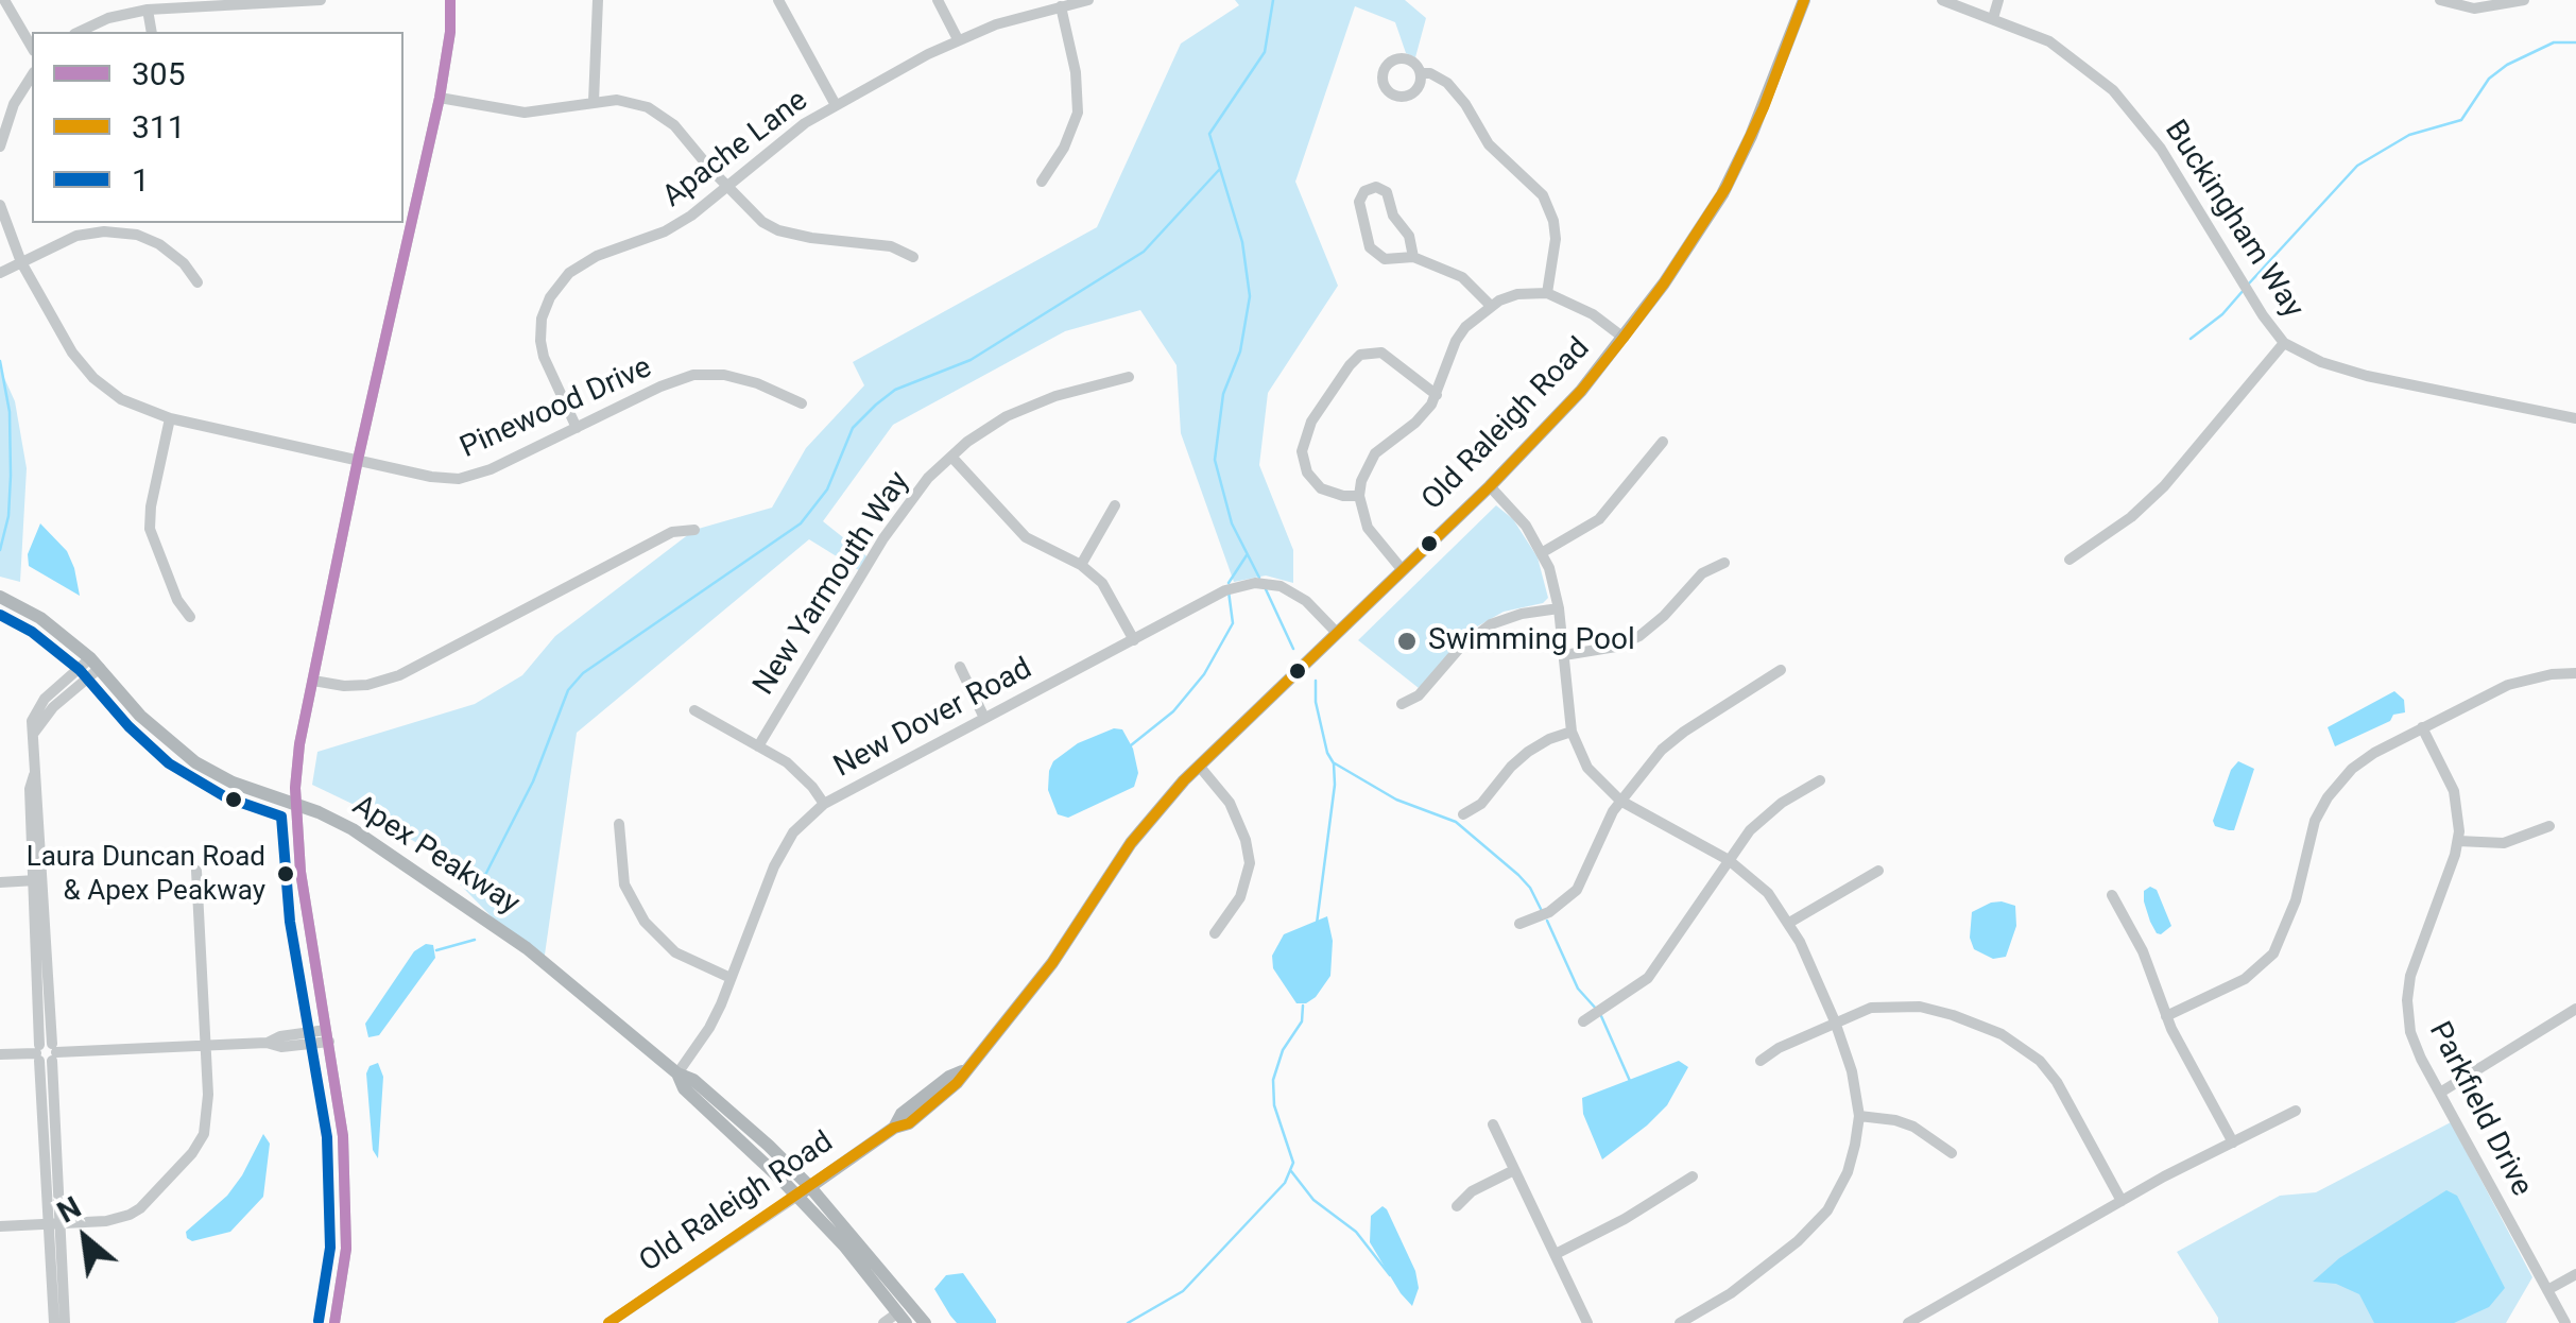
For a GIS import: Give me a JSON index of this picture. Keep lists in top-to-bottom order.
{
  "streets": {
    "main road": ["Old Raleigh Road", "Apex Peakway"],
    "street": [
      "Apache Lane",
      "Buckingham Way",
      "Pinewood Drive",
      "New Yarmouth Way",
      "New Dover Road",
      "Parkfield Drive"
    ]
  },
  "crossings": [
    ["Apache Lane", "Pinewood Drive"],
    ["Old Raleigh Road", "New Dover Road"],
    ["Old Raleigh Road", "Apex Peakway"],
    ["New Dover Road", "Apex Peakway"]
  ],
  "places": ["Swimming Pool", "Laura Duncan Road & Apex Peakway"],
  "lines": ["transit line 305", "transit line 311", "transit line 1"],
  "legend": ["305", "311", "1"],
  "north": "top left"
}
